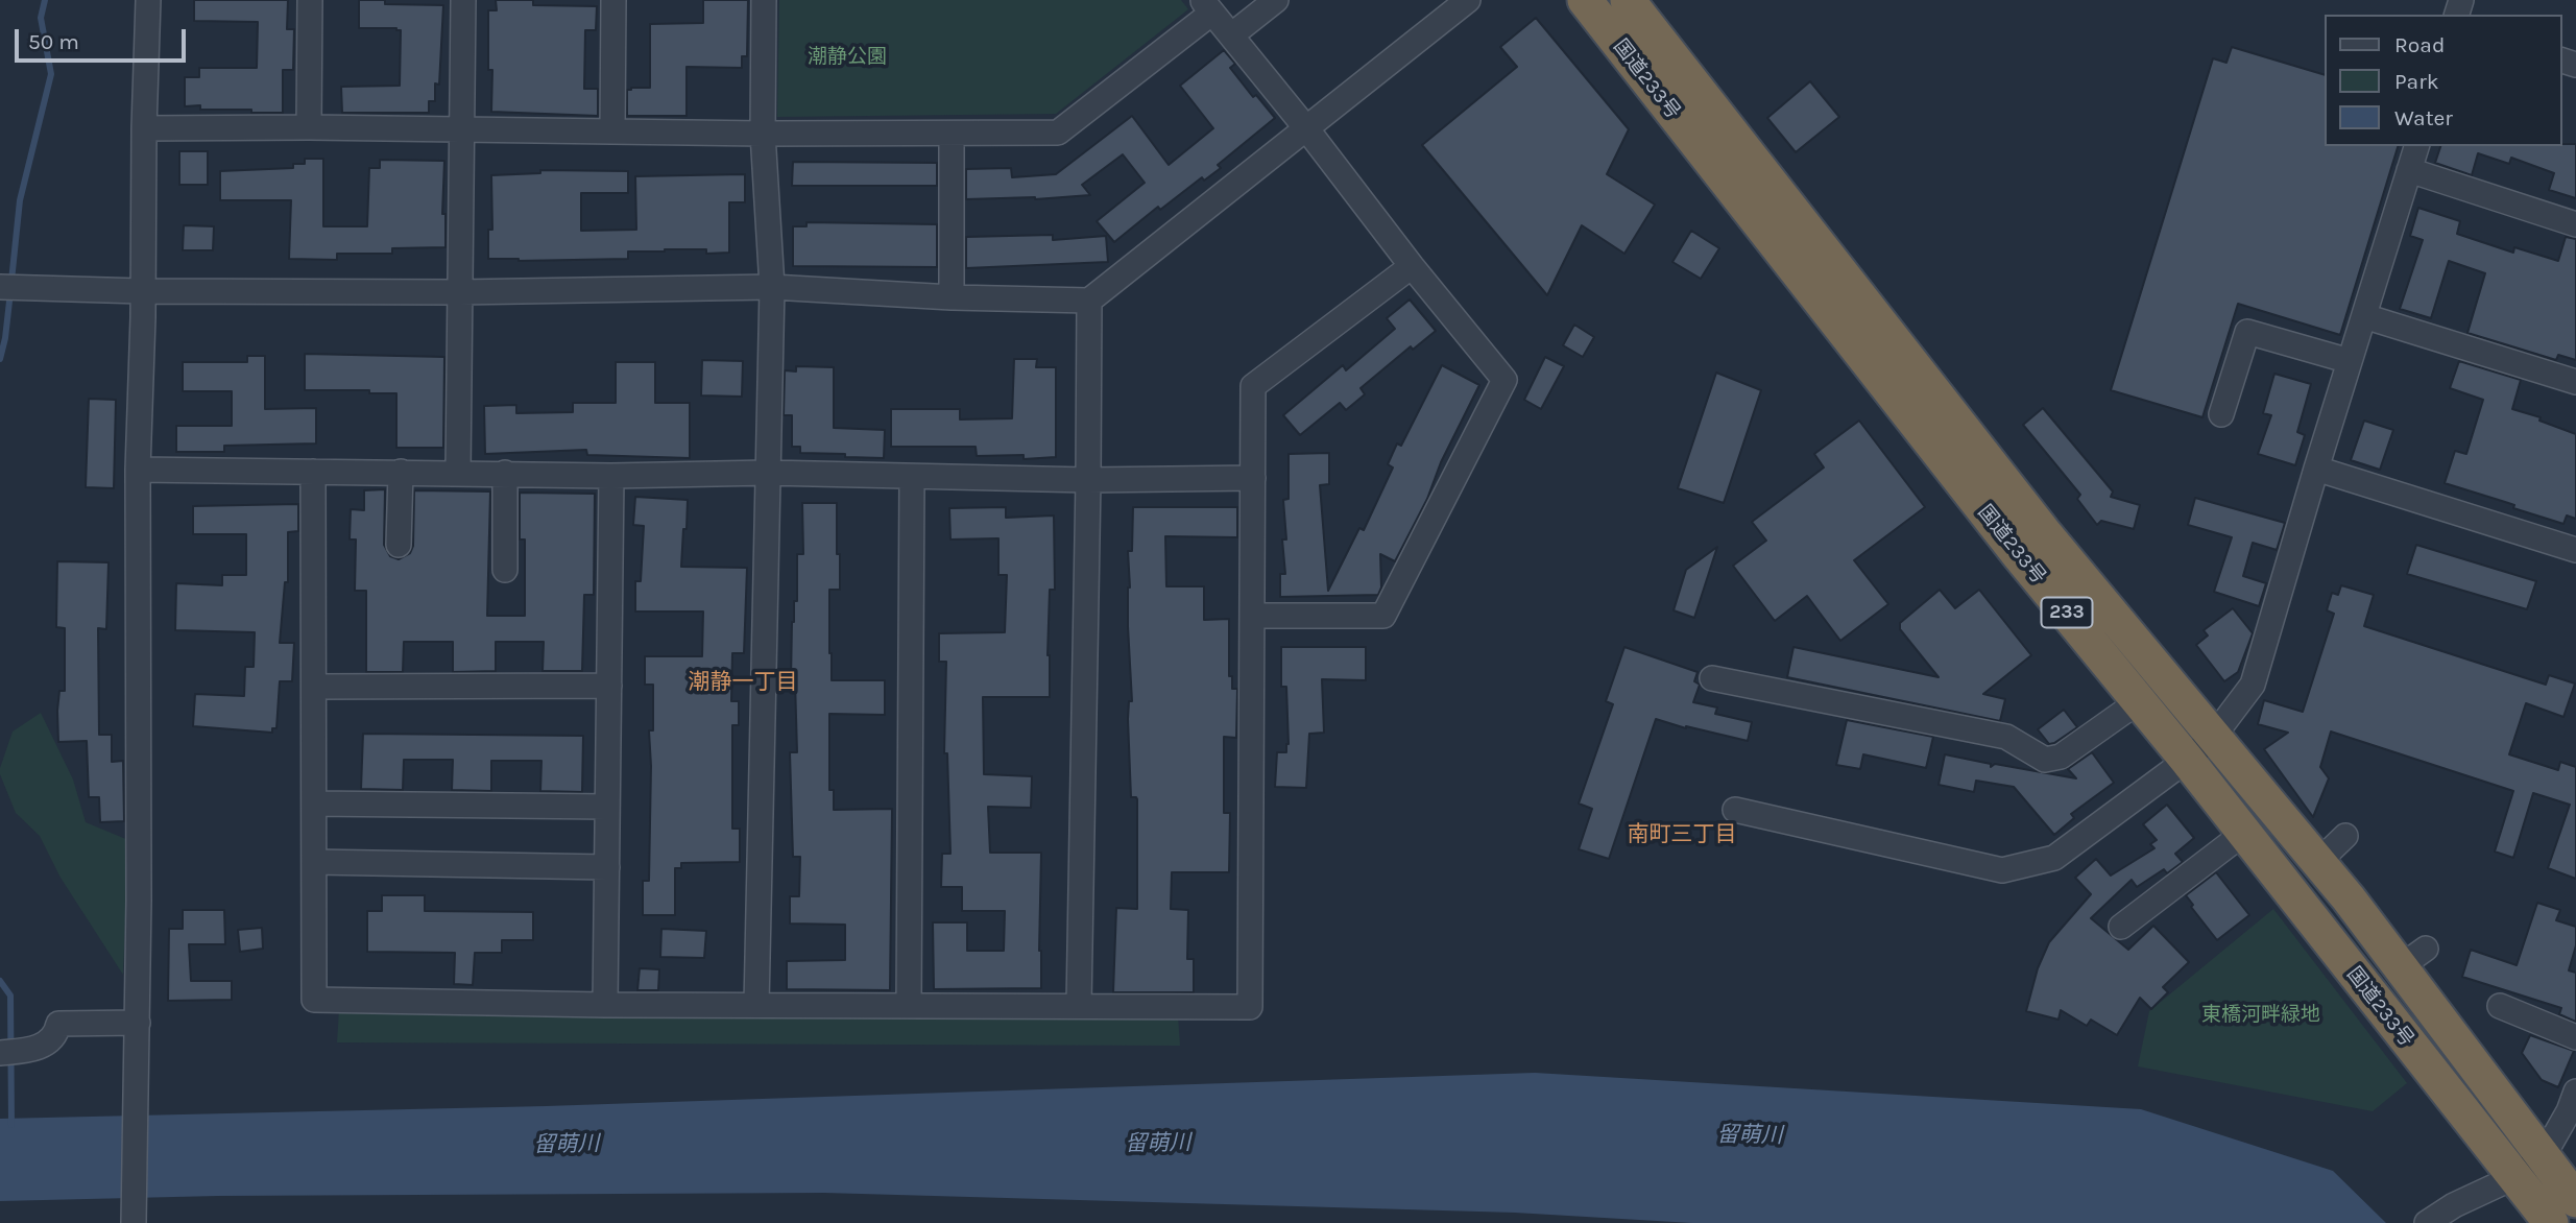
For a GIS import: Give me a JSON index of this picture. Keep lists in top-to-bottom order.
{
  "streets": {
    "highway": ["国道233号", "233"]
  },
  "districts": ["潮静一丁目", "南町三丁目"],
  "water": ["留萌川"],
  "parks": ["潮静公園", "東橋河畔緑地"],
  "legend": ["Road", "Park", "Water"],
  "scale_bar": "50 m"
}
